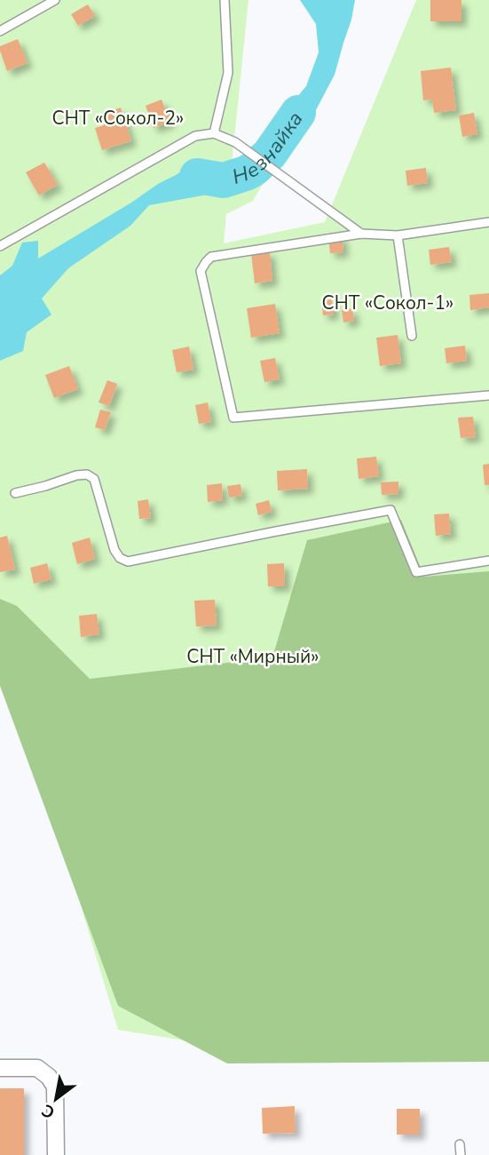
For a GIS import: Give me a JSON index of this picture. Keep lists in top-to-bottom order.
{
  "water": ["Незнайка"],
  "parks": ["СНТ «Сокол-2»", "СНТ «Сокол-1»", "СНТ «Мирный»"],
  "north": "bottom left"
}
